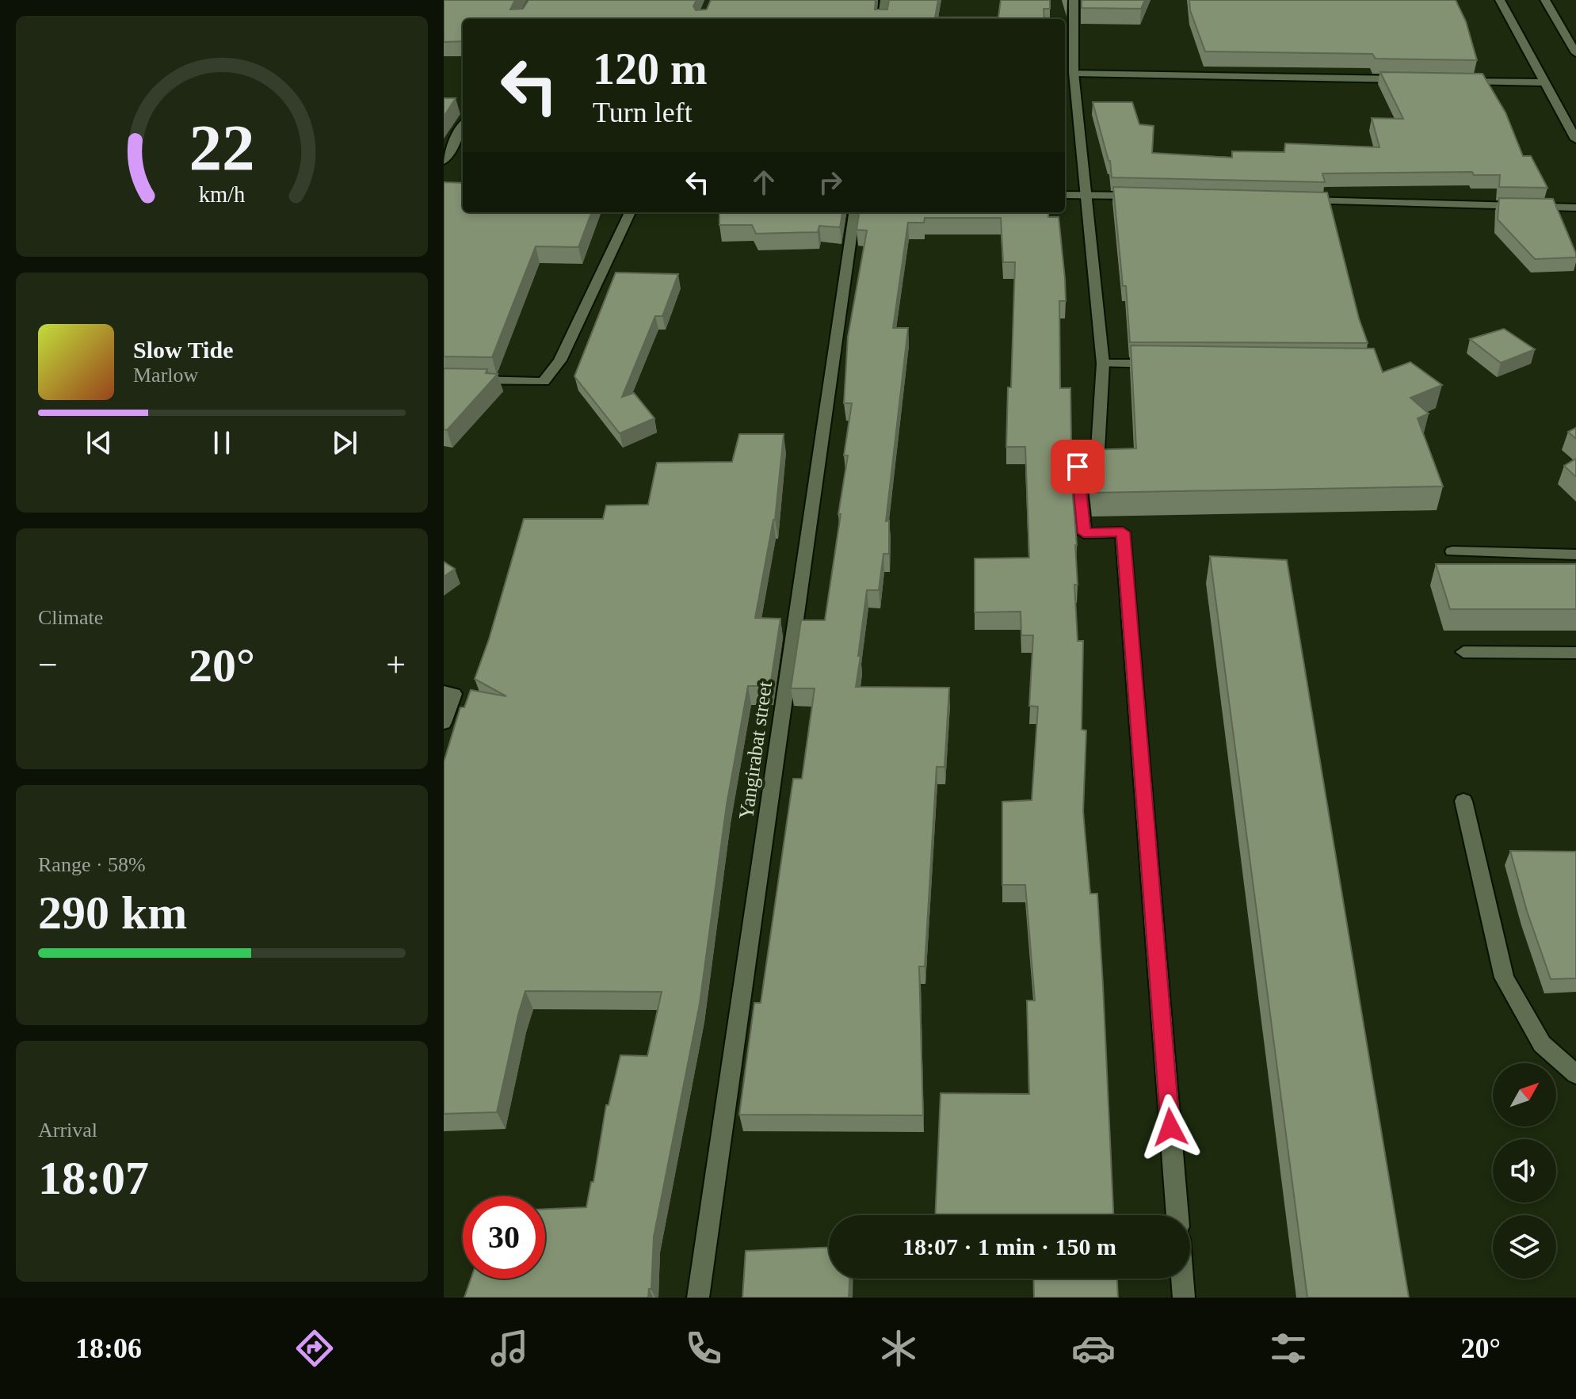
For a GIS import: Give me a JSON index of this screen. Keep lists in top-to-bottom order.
{
  "streets": {
    "street": ["Yangirabat street"]
  },
  "north": "top right",
  "page": {
    "turn": ["120 m", "Turn left"],
    "song": ["Slow Tide", "Marlow"],
    "tile": [
      "Climate",
      ["Range · 58%", "290 km"],
      ["Arrival", "18:07"]
    ],
    "heat": ["−", "20°", "+"],
    "limit": "30",
    "trip": "18:07 · 1 min · 150 m",
    "tabs": ["18:06", "20°"],
    "gauge": ["22", "km/h"]
  }
}
